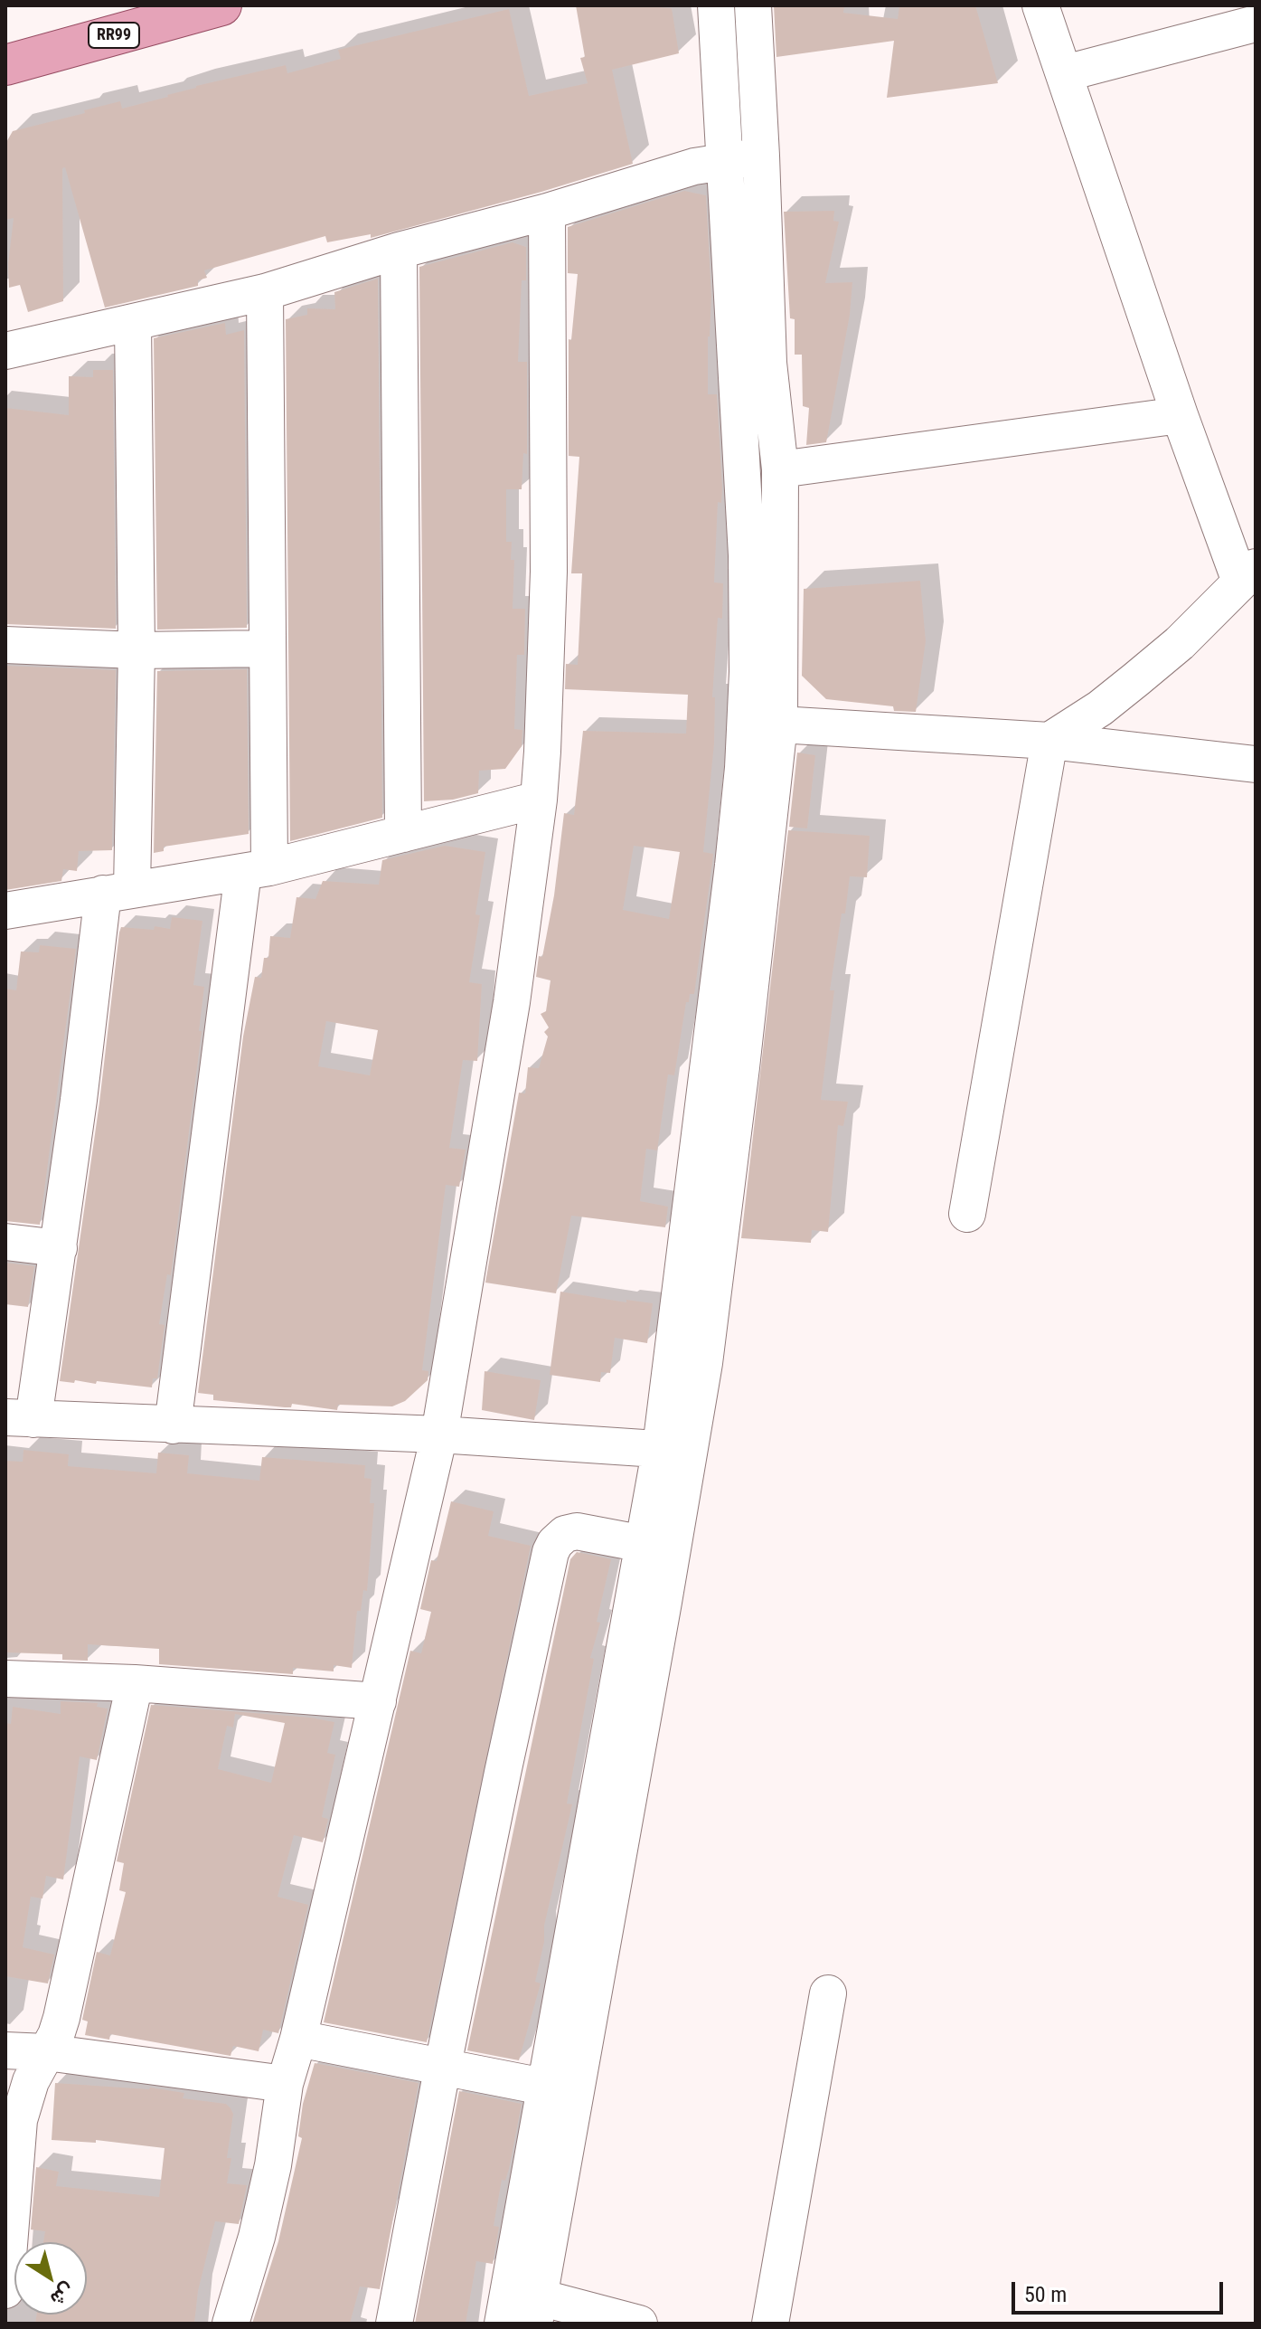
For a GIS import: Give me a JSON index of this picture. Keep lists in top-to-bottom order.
{
  "streets": {
    "main road": ["RR99"]
  },
  "scale_bar": "50 m",
  "north": "bottom right"
}
